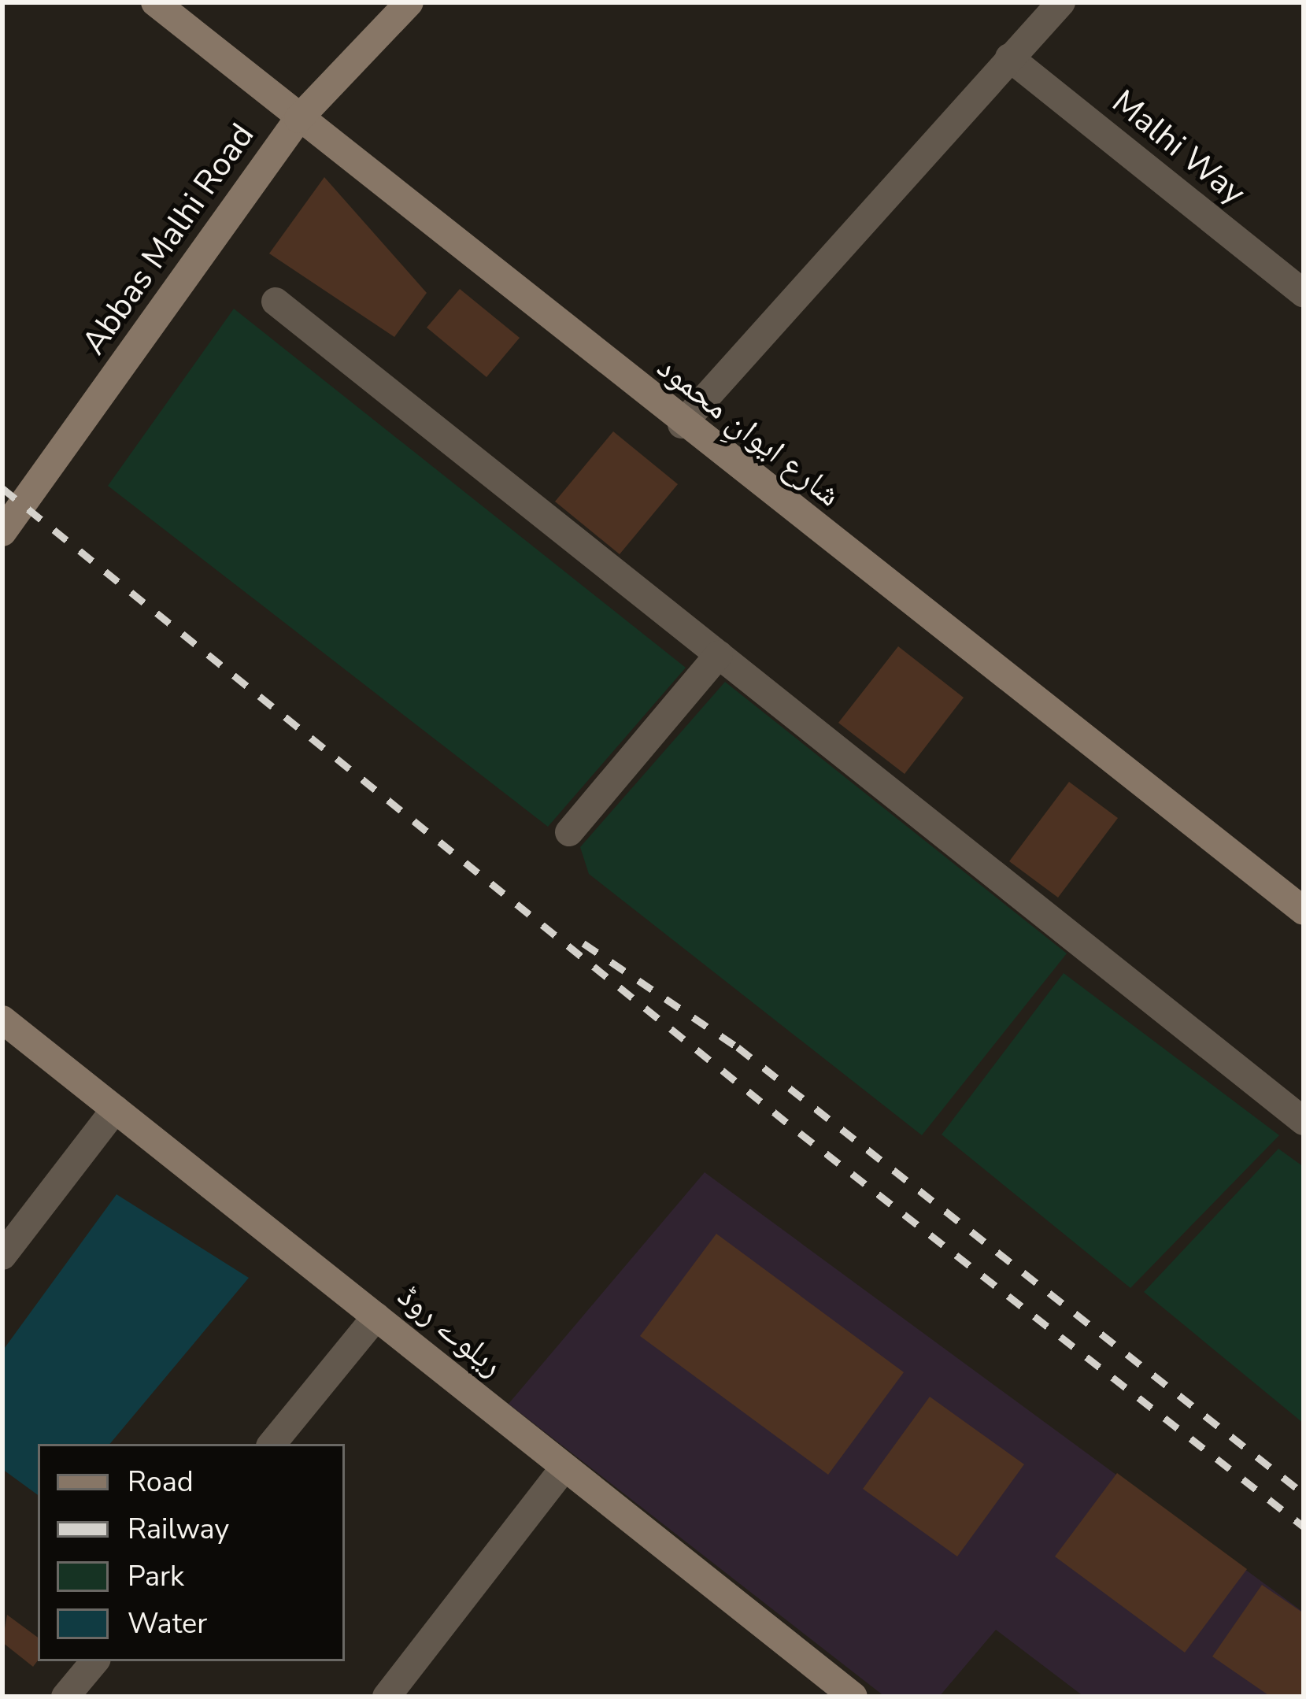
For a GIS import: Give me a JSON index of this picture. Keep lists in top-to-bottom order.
{
  "streets": {
    "street": [
      "Malhi Way",
      "Abbas Malhi Road",
      "شارع ایوانِ محمود",
      "ریلوے روڈ"
    ]
  },
  "crossings": [
    ["Abbas Malhi Road", "شارع ایوانِ محمود"]
  ],
  "legend": [
    "Road",
    "Railway",
    "Park",
    "Water"
  ]
}
